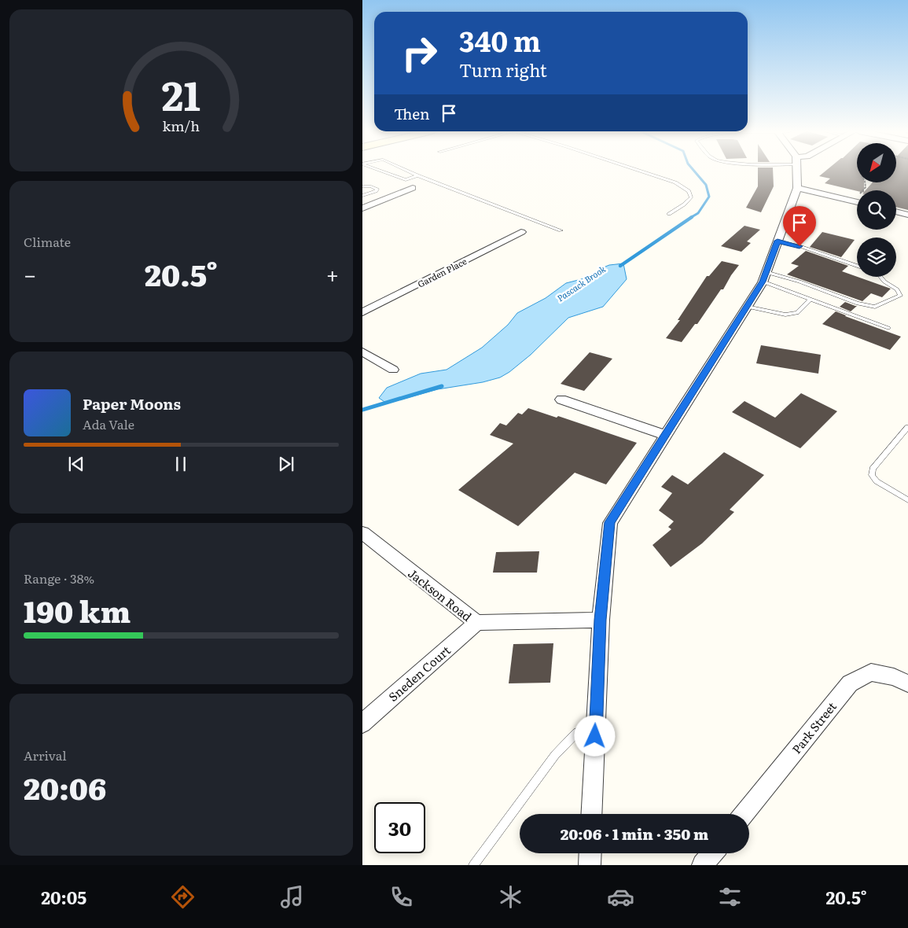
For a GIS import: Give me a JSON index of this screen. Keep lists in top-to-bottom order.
{
  "streets": {
    "street": [
      "Garden Place",
      "Jackson Road",
      "Sneden Court",
      "Park Street"
    ]
  },
  "crossings": [
    ["Jackson Road", "Sneden Court"]
  ],
  "water": ["Pascack Brook"],
  "north": "bottom left",
  "page": {
    "turn": ["340 m", "Turn right"],
    "then": "Then",
    "tile": [
      "Climate",
      ["Range · 38%", "190 km"],
      ["Arrival", "20:06"]
    ],
    "heat": ["−", "20.5°", "+"],
    "song": ["Paper Moons", "Ada Vale"],
    "limit": "30",
    "trip": "20:06 · 1 min · 350 m",
    "tabs": ["20:05", "20.5°"],
    "gauge": ["21", "km/h"]
  }
}
